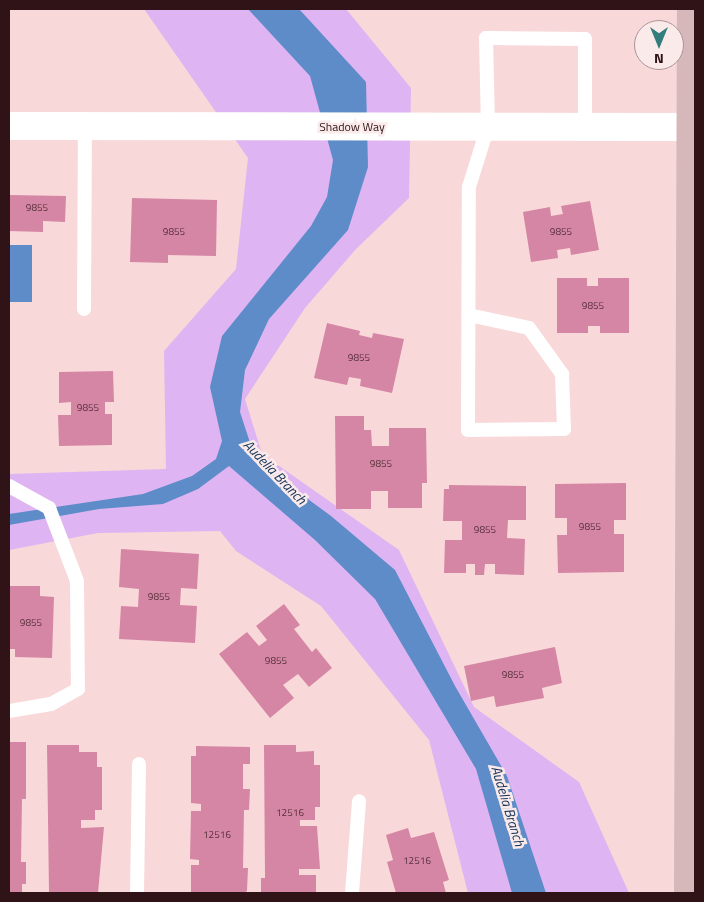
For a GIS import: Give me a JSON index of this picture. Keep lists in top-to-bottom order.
{
  "streets": {
    "street": ["Shadow Way"]
  },
  "water": ["Audelia Branch"],
  "house_numbers": [
    "9855",
    "9855",
    "9855",
    "9855",
    "9855",
    "9855",
    "9855",
    "9855",
    "9855",
    "9855",
    "9855",
    "9855",
    "9855",
    "12516",
    "12516",
    "12516"
  ],
  "north": "bottom"
}
